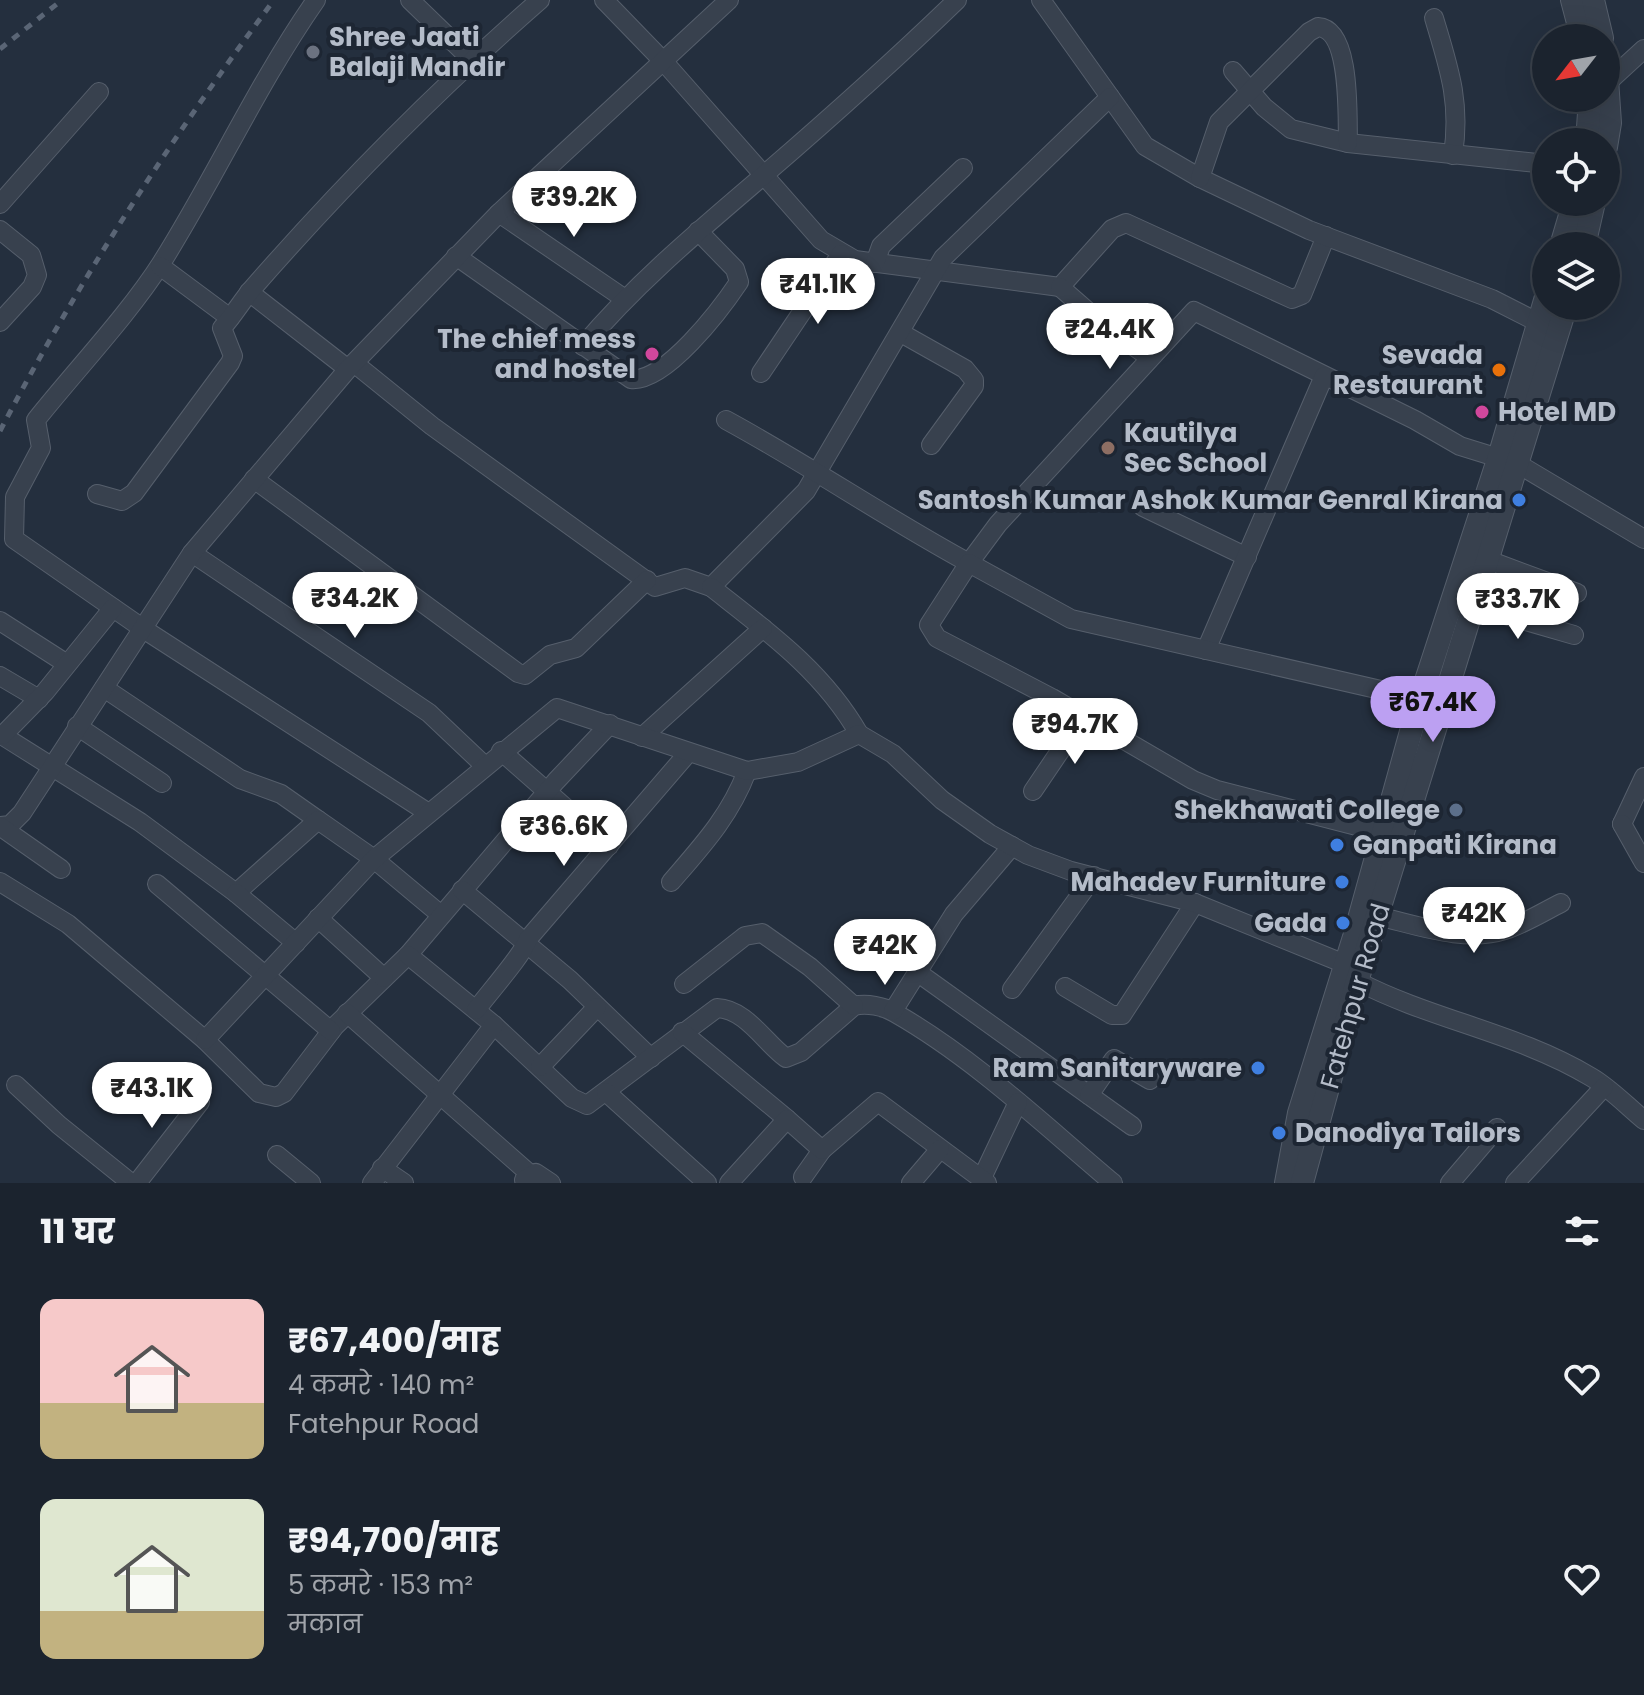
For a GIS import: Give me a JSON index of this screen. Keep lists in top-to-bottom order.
{
  "streets": {
    "street": ["Fatehpur Road"]
  },
  "places": [
    "Shree Jaati Balaji Mandir",
    "The chief mess and hostel",
    "Sevada Restaurant",
    "Hotel MD",
    "Kautilya Sec School",
    "Santosh Kumar Ashok Kumar Genral Kirana",
    "Shekhawati College",
    "Ganpati Kirana",
    "Mahadev Furniture",
    "Gada",
    "Ram Sanitaryware",
    "Danodiya Tailors"
  ],
  "north": "bottom left",
  "page": {
    "price": [
      "₹39.2K",
      "₹41.1K",
      "₹24.4K",
      "₹34.2K",
      "₹33.7K",
      "₹67.4K",
      "₹94.7K",
      "₹36.6K",
      "₹42K",
      "₹42K",
      "₹43.1K"
    ],
    "heading": "11 घर",
    "list": [
      {
        "name": "₹67,400/माह",
        "note": "4 कमरे · 140 m² · Fatehpur Road"
      },
      {
        "name": "₹94,700/माह",
        "note": "5 कमरे · 153 m² · मकान"
      }
    ]
  }
}
